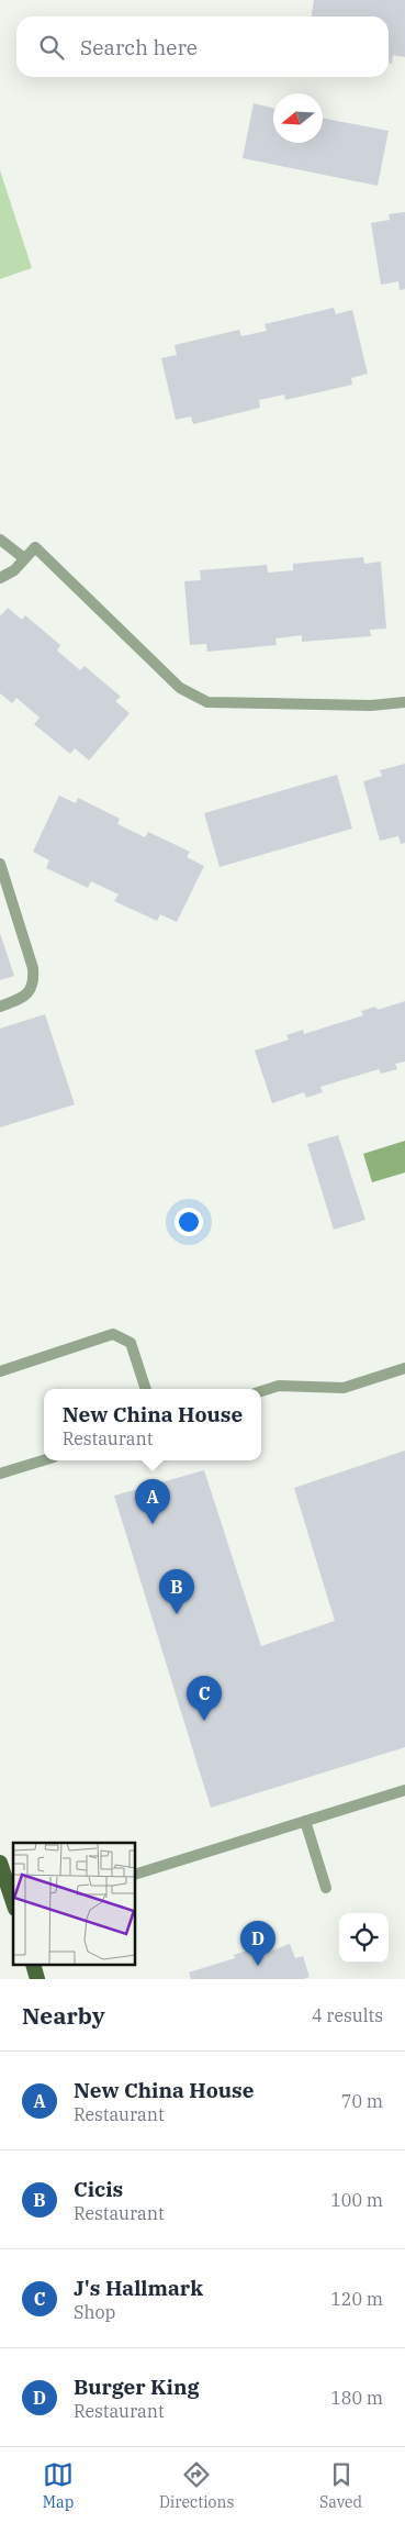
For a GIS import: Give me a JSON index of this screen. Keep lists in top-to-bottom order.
{
  "north": "left",
  "page": {
    "search": "Search here",
    "popup": ["New China House", "Restaurant"],
    "pins": [
      "A",
      "B",
      "C",
      "D"
    ],
    "heading": ["Nearby", "4 results"],
    "list": [
      {
        "mark": "A",
        "name": "New China House",
        "note": "Restaurant",
        "value": "70 m"
      },
      {
        "mark": "B",
        "name": "Cicis",
        "note": "Restaurant",
        "value": "100 m"
      },
      {
        "mark": "C",
        "name": "J's Hallmark",
        "note": "Shop",
        "value": "120 m"
      },
      {
        "mark": "D",
        "name": "Burger King",
        "note": "Restaurant",
        "value": "180 m"
      }
    ],
    "nav": ["Map", "Directions", "Saved"]
  }
}
